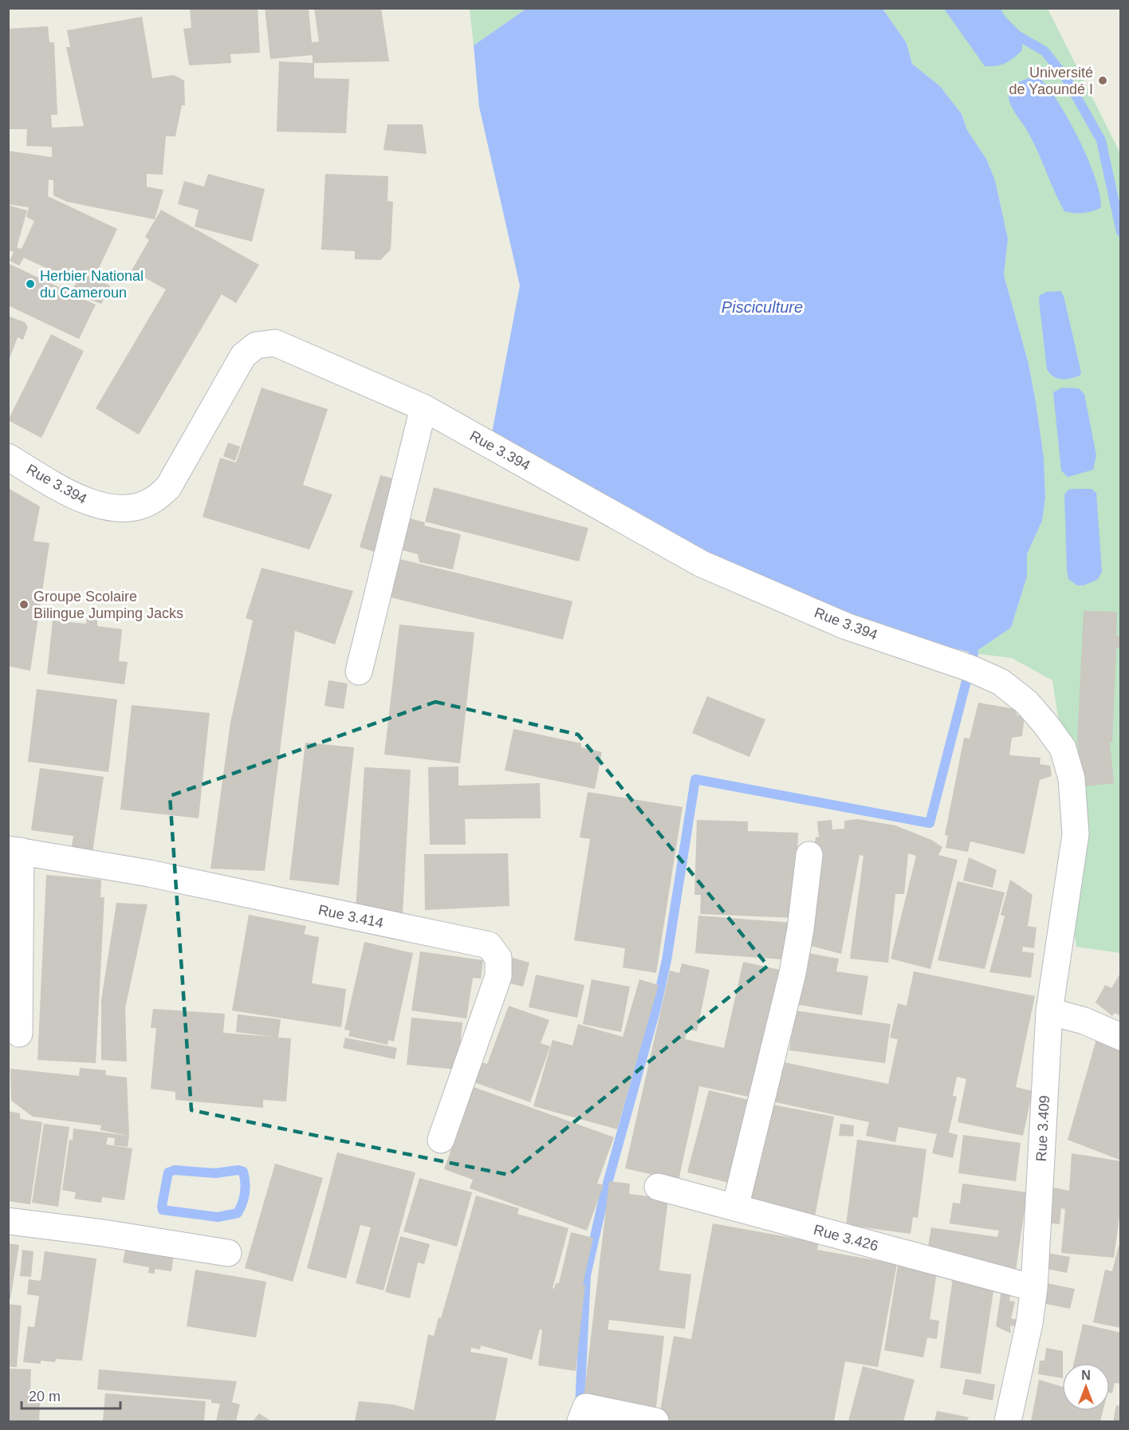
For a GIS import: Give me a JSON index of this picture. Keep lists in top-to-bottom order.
{
  "streets": {
    "street": [
      "Rue 3.394",
      "Rue 3.414",
      "Rue 3.409",
      "Rue 3.426"
    ]
  },
  "crossings": [
    ["Rue 3.394", "Rue 3.409"],
    ["Rue 3.409", "Rue 3.426"]
  ],
  "water": ["Pisciculture"],
  "places": ["Université de Yaoundé I", "Herbier National du Cameroun", "Groupe Scolaire Bilingue Jumping Jacks"],
  "scale_bar": "20 m",
  "north": "top"
}
